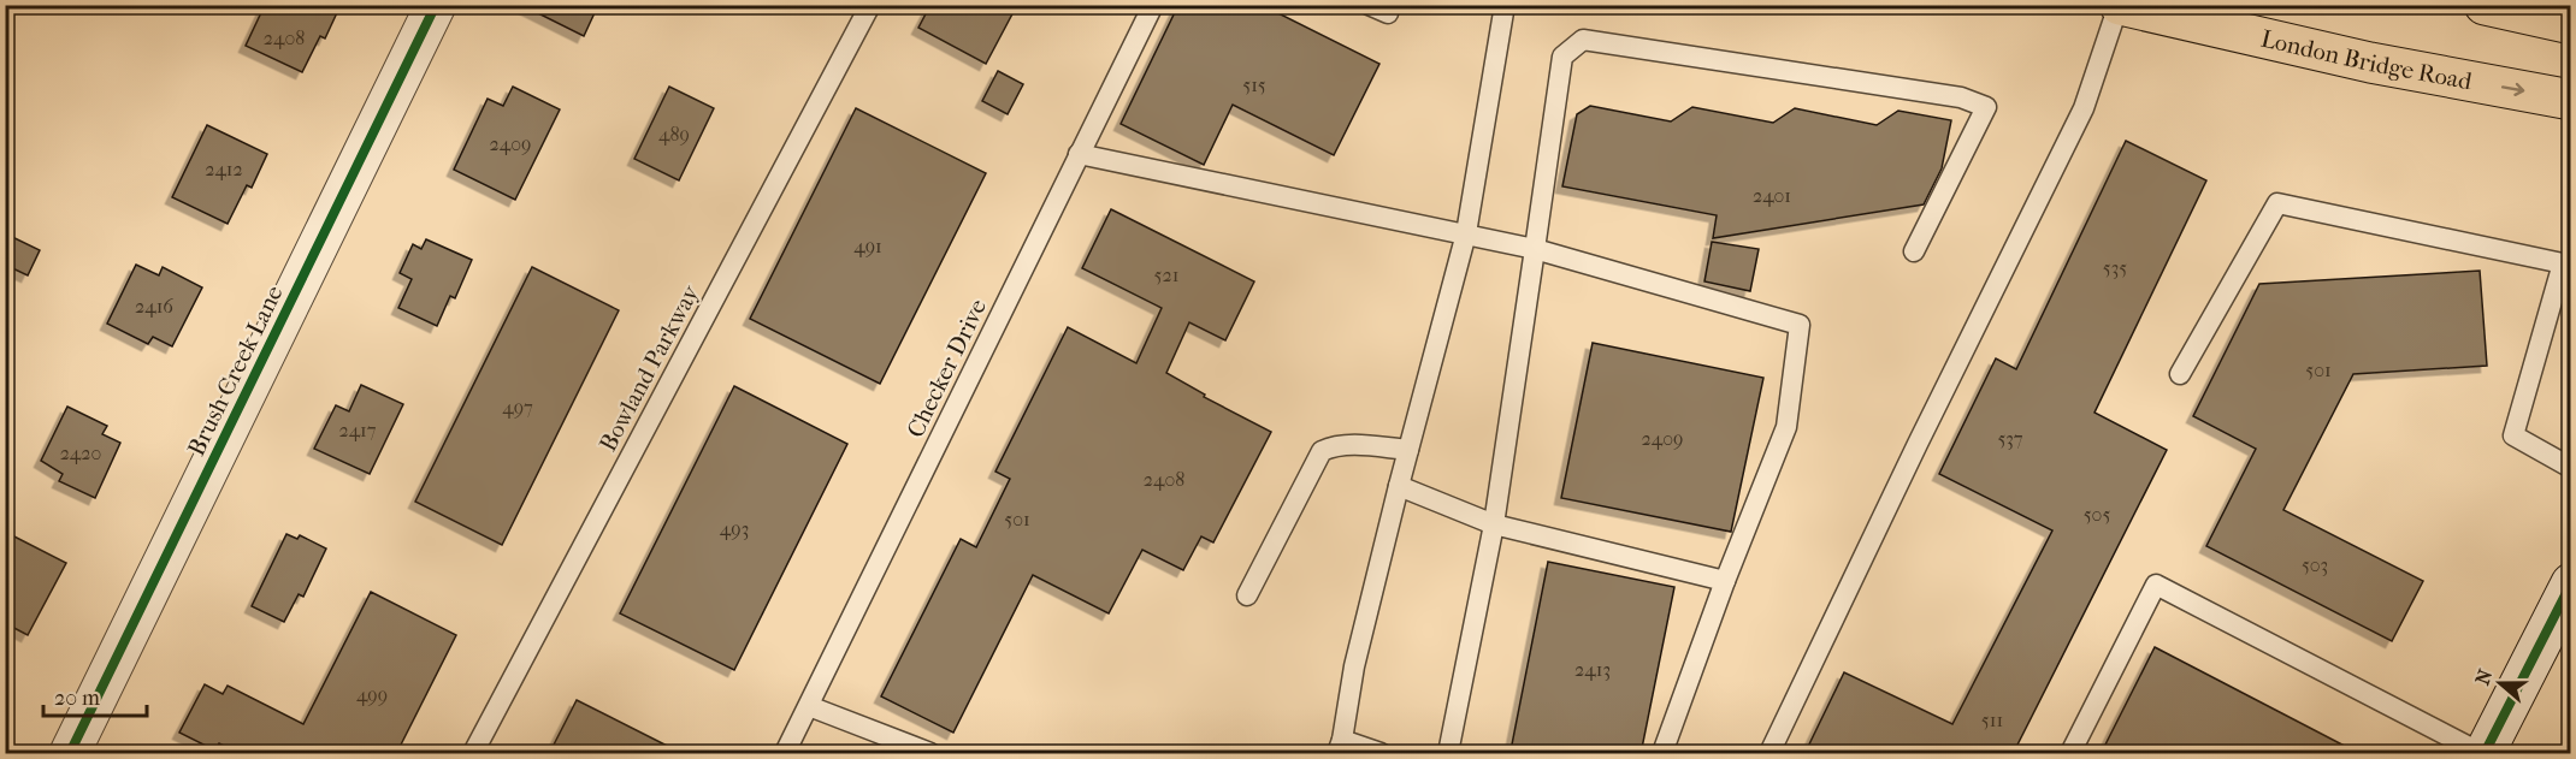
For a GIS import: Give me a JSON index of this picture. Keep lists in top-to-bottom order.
{
  "streets": {
    "main road": ["London Bridge Road"],
    "street": ["Brush Creek Lane"],
    "lane": ["Bowland Parkway", "Checker Drive"]
  },
  "one_way": ["London Bridge Road"],
  "house_numbers": [
    "2408",
    "515",
    "489",
    "2409",
    "2412",
    "2401",
    "491",
    "535",
    "521",
    "2416",
    "501",
    "497",
    "2417",
    "2409",
    "537",
    "2420",
    "2408",
    "505",
    "501",
    "493",
    "503",
    "2413",
    "499",
    "511"
  ],
  "scale_bar": "20 m",
  "north": "left"
}
